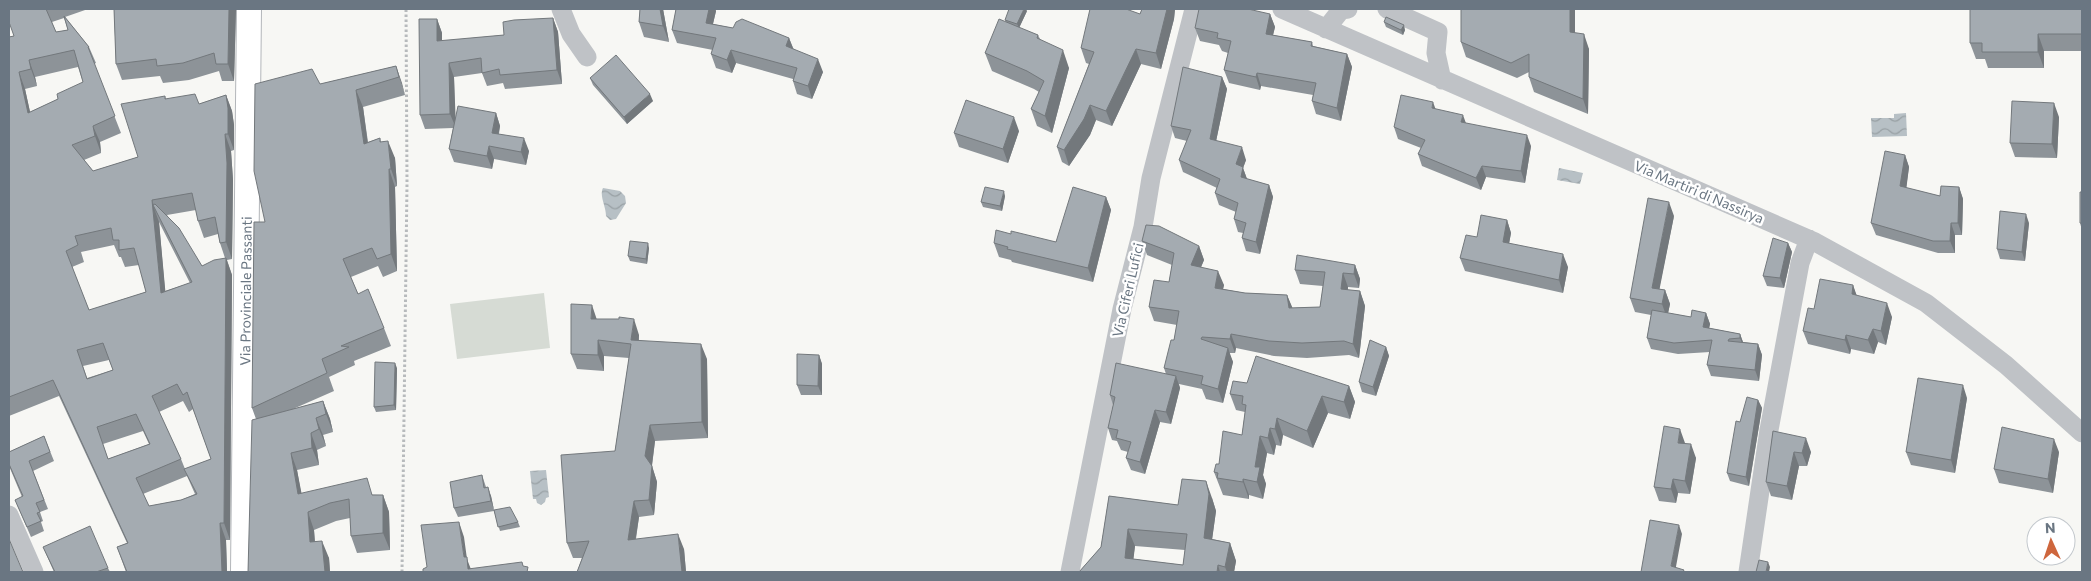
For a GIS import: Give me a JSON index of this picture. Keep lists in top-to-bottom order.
{
  "streets": {
    "main road": ["Via Provinciale Passanti"],
    "street": ["Via Martiri di Nassirya", "Via Ciferi Lufici"]
  },
  "north": "top"
}
